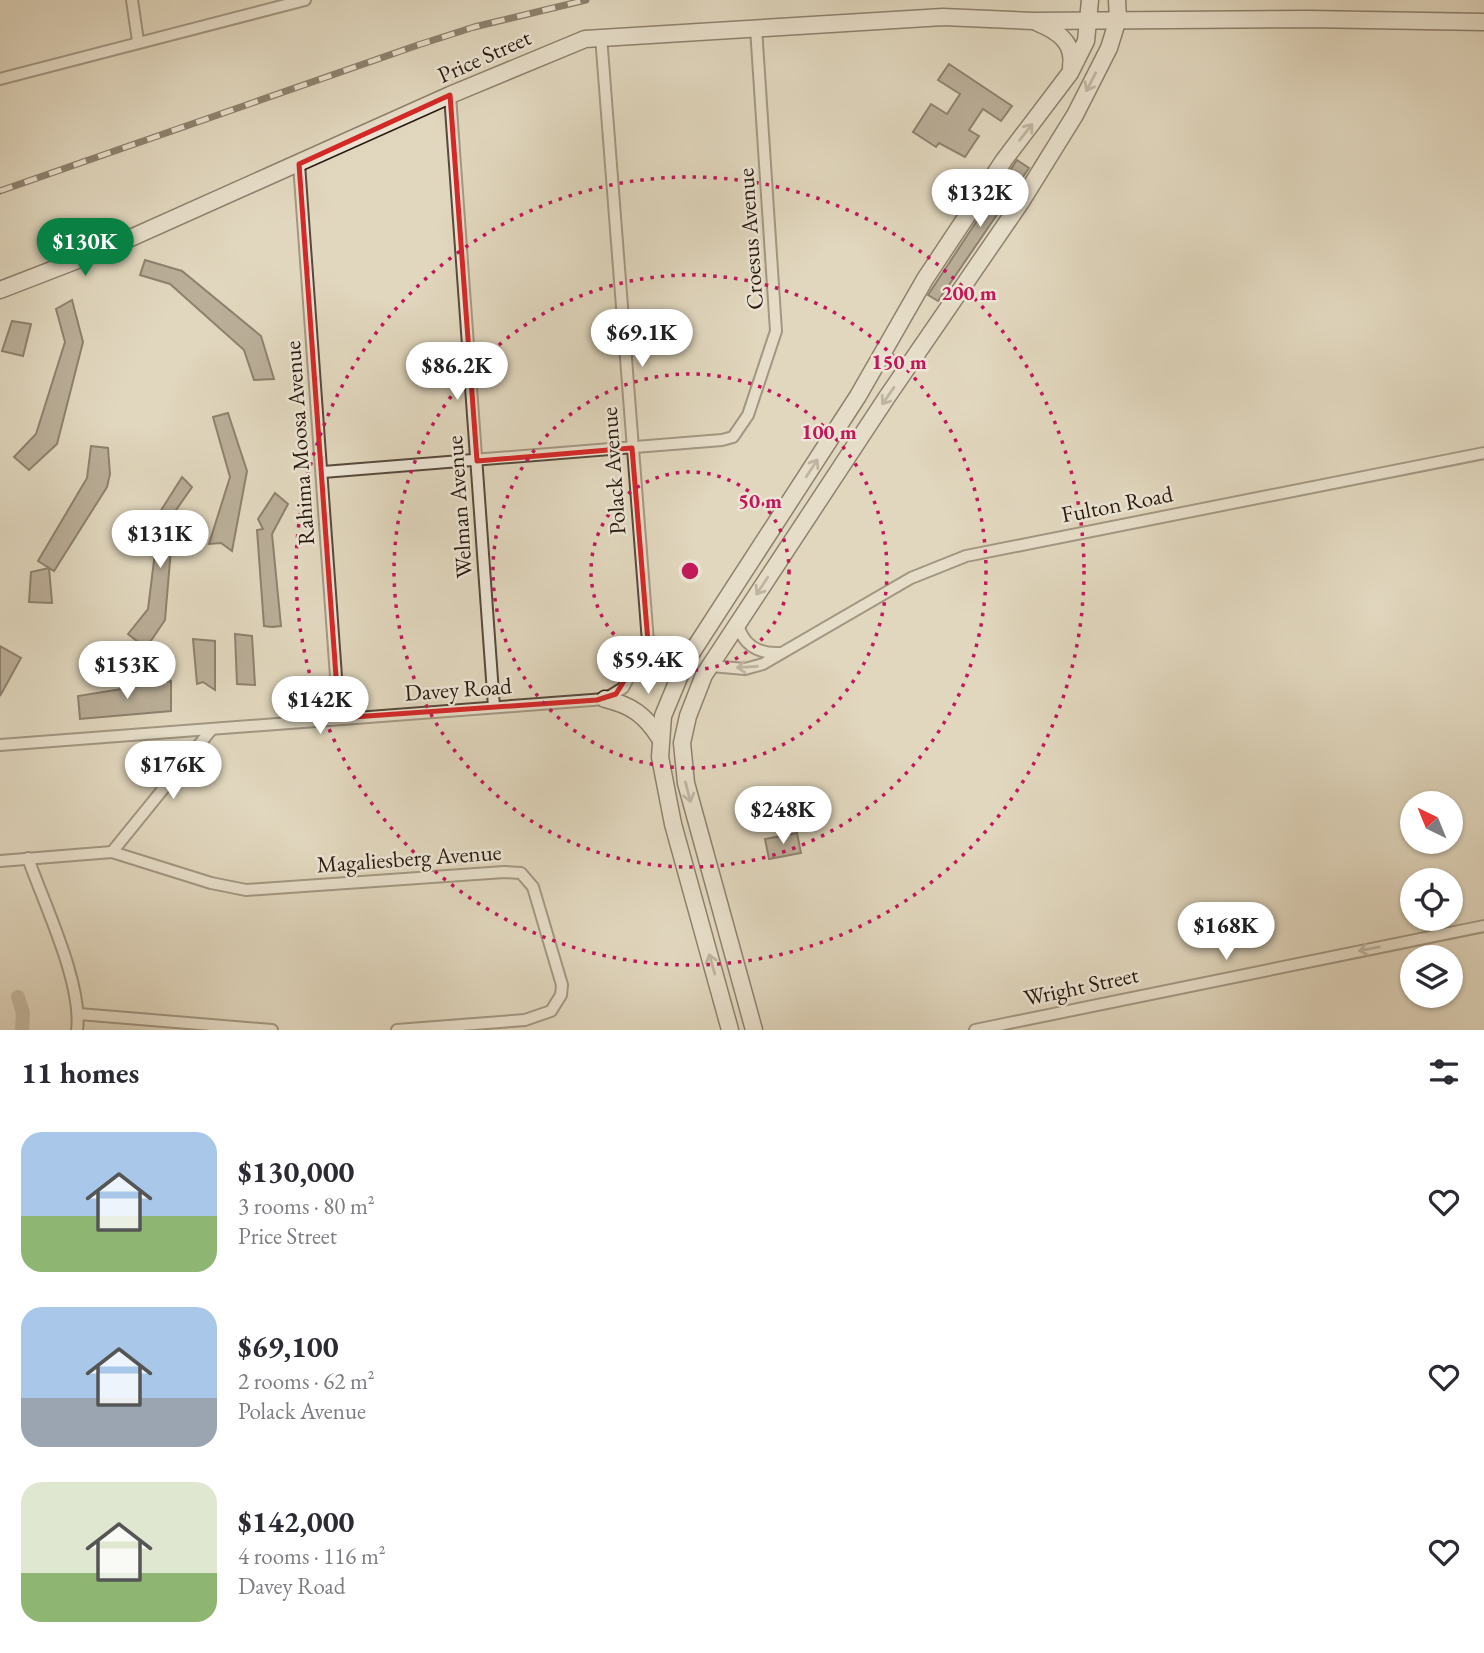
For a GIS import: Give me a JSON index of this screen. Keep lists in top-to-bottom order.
{
  "streets": {
    "main road": ["Price Street"],
    "street": [
      "Croesus Avenue",
      "Rahima Moosa Avenue",
      "Polack Avenue",
      "Fulton Road",
      "Welman Avenue",
      "Davey Road",
      "Magaliesberg Avenue",
      "Wright Street"
    ]
  },
  "crossings": [
    ["Price Street", "Croesus Avenue"],
    ["Price Street", "Rahima Moosa Avenue"],
    ["Price Street", "Polack Avenue"],
    ["Price Street", "Welman Avenue"],
    ["Croesus Avenue", "Polack Avenue"],
    ["Rahima Moosa Avenue", "Davey Road"],
    ["Polack Avenue", "Davey Road"],
    ["Welman Avenue", "Davey Road"]
  ],
  "one_way": ["Wright Street"],
  "north": "top left",
  "page": {
    "price": [
      "$132K",
      "$130K",
      "$69.1K",
      "$86.2K",
      "$131K",
      "$59.4K",
      "$153K",
      "$142K",
      "$176K",
      "$248K",
      "$168K"
    ],
    "heading": "11 homes",
    "list": [
      {
        "name": "$130,000",
        "note": "3 rooms · 80 m² · Price Street"
      },
      {
        "name": "$69,100",
        "note": "2 rooms · 62 m² · Polack Avenue"
      },
      {
        "name": "$142,000",
        "note": "4 rooms · 116 m² · Davey Road"
      }
    ]
  },
  "rings": [
    "200 m",
    "150 m",
    "100 m",
    "50 m"
  ]
}
